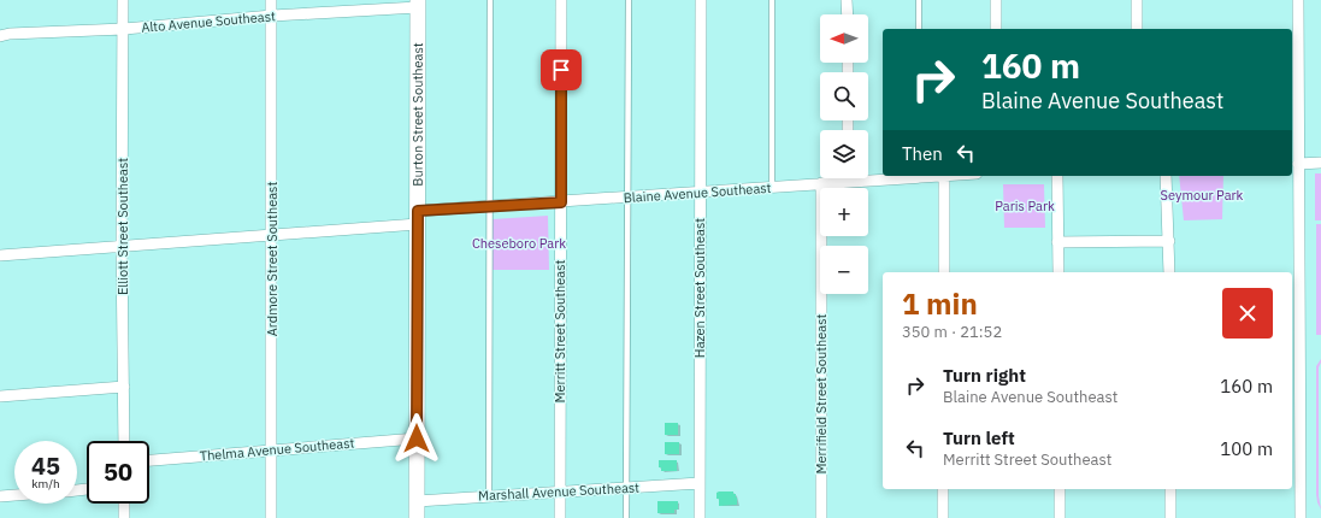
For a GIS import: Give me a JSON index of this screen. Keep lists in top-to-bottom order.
{
  "streets": {
    "main road": ["Burton Street Southeast"],
    "street": [
      "Alto Avenue Southeast",
      "Blaine Avenue Southeast",
      "Elliott Street Southeast",
      "Ardmore Street Southeast",
      "Hazen Street Southeast",
      "Merritt Street Southeast",
      "Merrifield Street Southeast",
      "Thelma Avenue Southeast",
      "Marshall Avenue Southeast"
    ]
  },
  "crossings": [
    ["Alto Avenue Southeast", "Burton Street Southeast"],
    ["Alto Avenue Southeast", "Elliott Street Southeast"],
    ["Alto Avenue Southeast", "Ardmore Street Southeast"],
    ["Burton Street Southeast", "Blaine Avenue Southeast"],
    ["Burton Street Southeast", "Thelma Avenue Southeast"],
    ["Burton Street Southeast", "Marshall Avenue Southeast"],
    ["Blaine Avenue Southeast", "Elliott Street Southeast"],
    ["Blaine Avenue Southeast", "Ardmore Street Southeast"],
    ["Blaine Avenue Southeast", "Hazen Street Southeast"],
    ["Blaine Avenue Southeast", "Merritt Street Southeast"],
    ["Blaine Avenue Southeast", "Merrifield Street Southeast"],
    ["Ardmore Street Southeast", "Thelma Avenue Southeast"],
    ["Hazen Street Southeast", "Marshall Avenue Southeast"],
    ["Merritt Street Southeast", "Marshall Avenue Southeast"]
  ],
  "parks": ["Seymour Park", "Paris Park", "Cheseboro Park"],
  "north": "left",
  "page": {
    "map_buttons": ["+", "−"],
    "turn": ["160 m", "Blaine Avenue Southeast"],
    "then": "Then",
    "heading": ["1 min", "350 m · 21:52"],
    "list": [
      {
        "name": "Turn right",
        "note": "Blaine Avenue Southeast",
        "value": "160 m"
      },
      {
        "name": "Turn left",
        "note": "Merritt Street Southeast",
        "value": "100 m"
      }
    ],
    "speed": "45 km/h",
    "limit": "50"
  }
}
